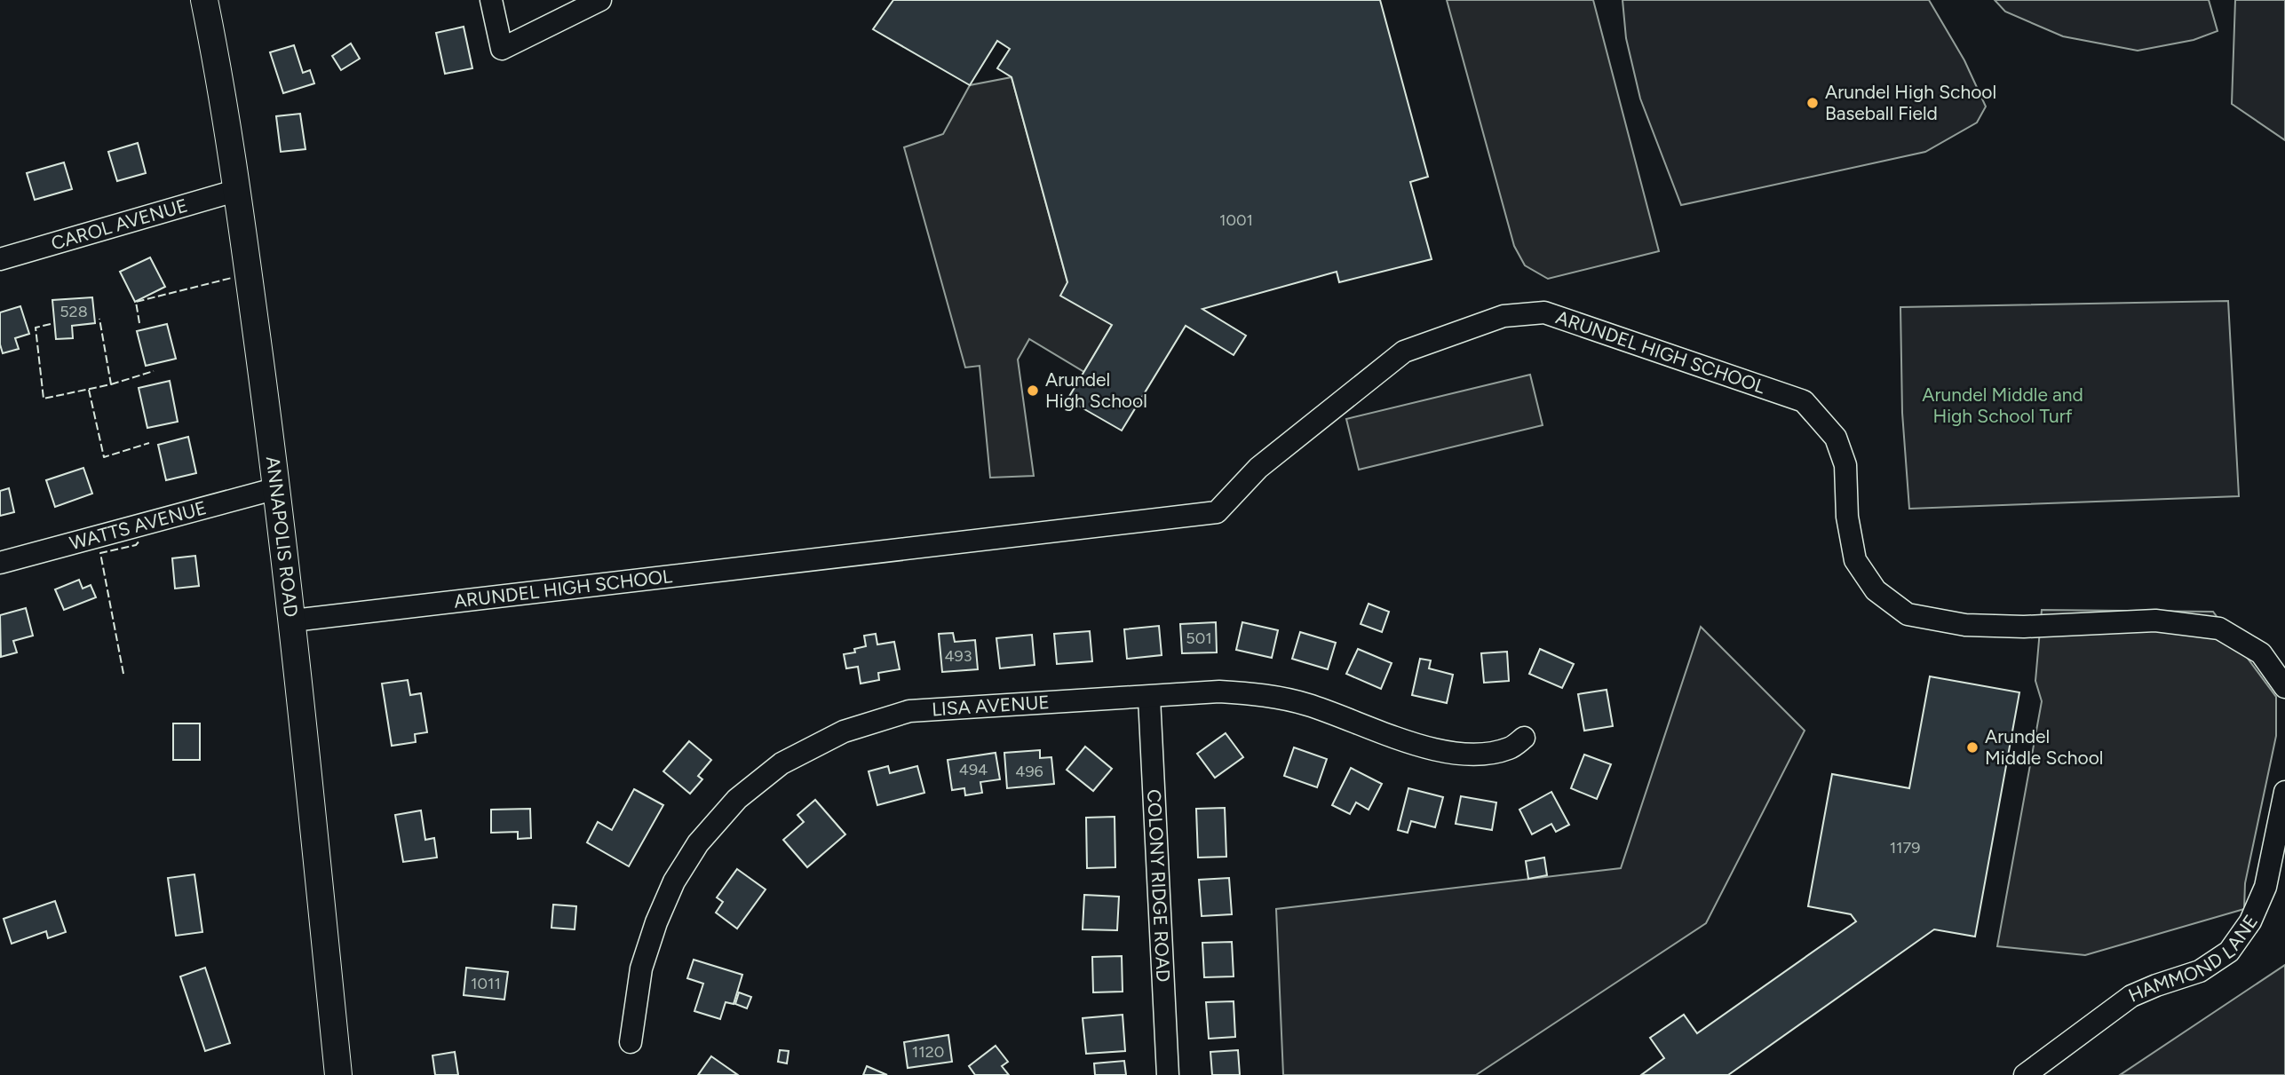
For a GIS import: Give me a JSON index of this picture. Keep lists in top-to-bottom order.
{
  "streets": {
    "main road": ["ANNAPOLIS ROAD"],
    "street": [
      "CAROL AVENUE",
      "ARUNDEL HIGH SCHOOL",
      "WATTS AVENUE",
      "LISA AVENUE",
      "COLONY RIDGE ROAD",
      "HAMMOND LANE"
    ]
  },
  "crossings": [
    ["CAROL AVENUE", "ANNAPOLIS ROAD"],
    ["ARUNDEL HIGH SCHOOL", "ANNAPOLIS ROAD"],
    ["WATTS AVENUE", "ANNAPOLIS ROAD"],
    ["LISA AVENUE", "COLONY RIDGE ROAD"]
  ],
  "parks": ["Arundel Middle and High School Turf"],
  "places": ["Arundel High School Baseball Field", "Arundel High School", "Arundel Middle School"],
  "house_numbers": [
    "1001",
    "528",
    "501",
    "493",
    "494",
    "496",
    "1179",
    "1011",
    "1120"
  ]
}
